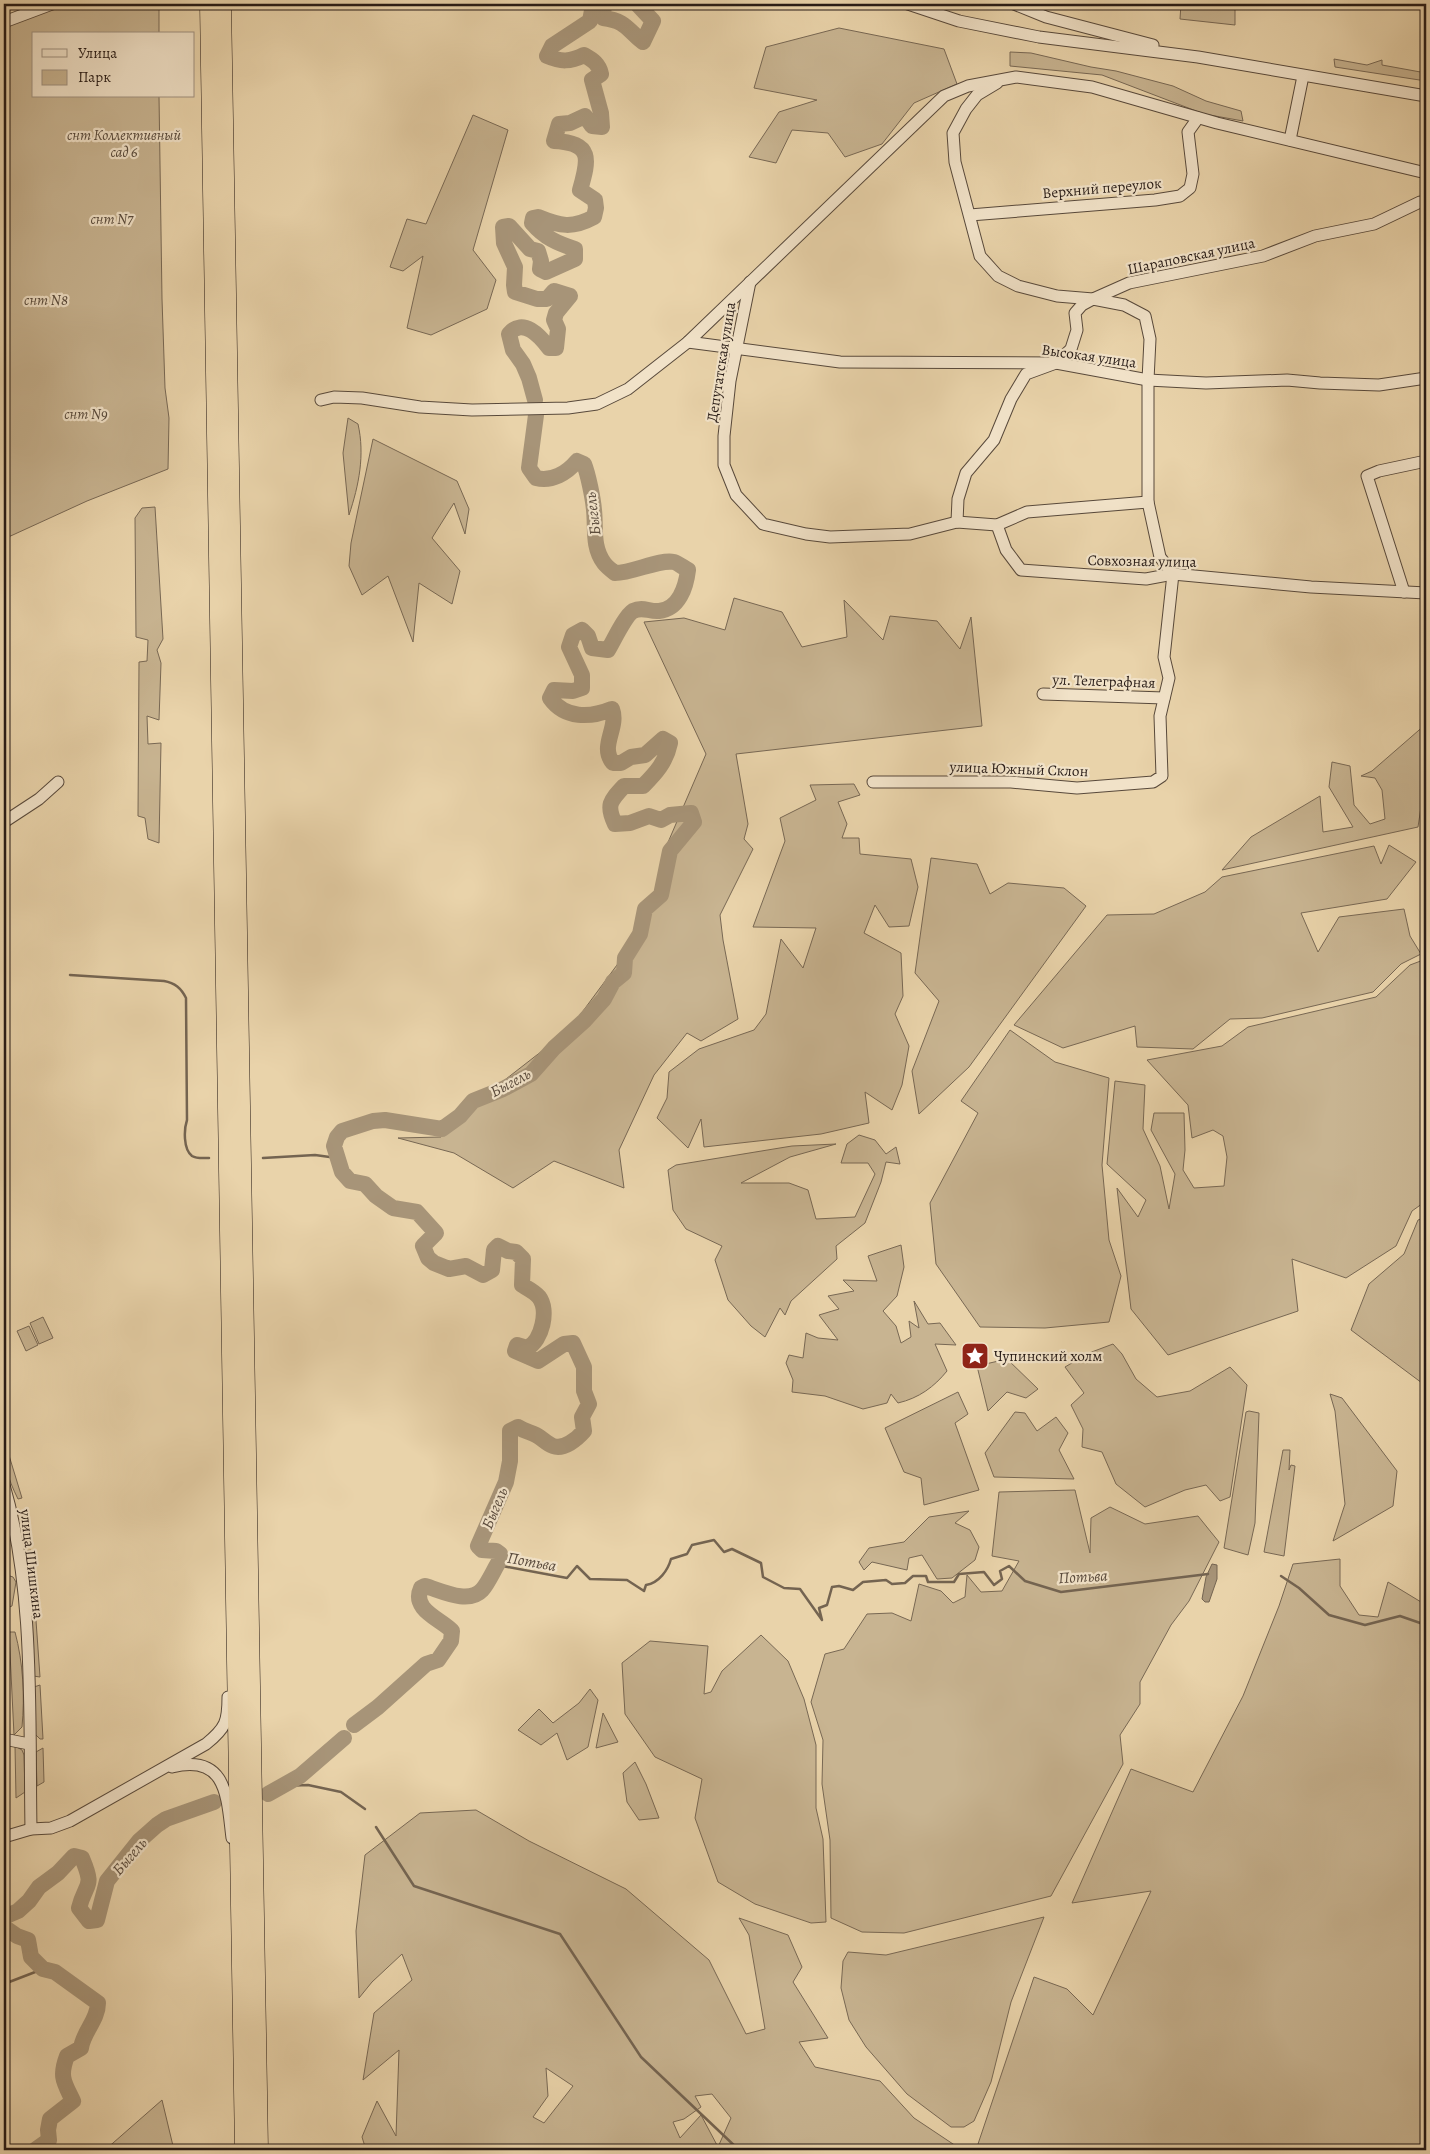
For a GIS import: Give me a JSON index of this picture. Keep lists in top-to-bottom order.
{
  "streets": {
    "street": [
      "Верхний переулок",
      "Шараповская улица",
      "Высокая улица",
      "Депутатская улица",
      "Совхозная улица",
      "ул. Телеграфная",
      "улица Южный Склон",
      "улица Шишкина"
    ]
  },
  "crossings": [
    ["Верхний переулок", "Шараповская улица"],
    ["Высокая улица", "Депутатская улица"],
    ["Депутатская улица", "Совхозная улица"],
    ["ул. Телеграфная", "улица Южный Склон"]
  ],
  "water": ["Быгель", "Потьва"],
  "parks": [
    "снт Коллективный сад 6",
    "снт N7",
    "снт N8",
    "снт N9"
  ],
  "places": {
    "place": ["Чупинский холм"]
  },
  "legend": ["Улица", "Парк"]
}
